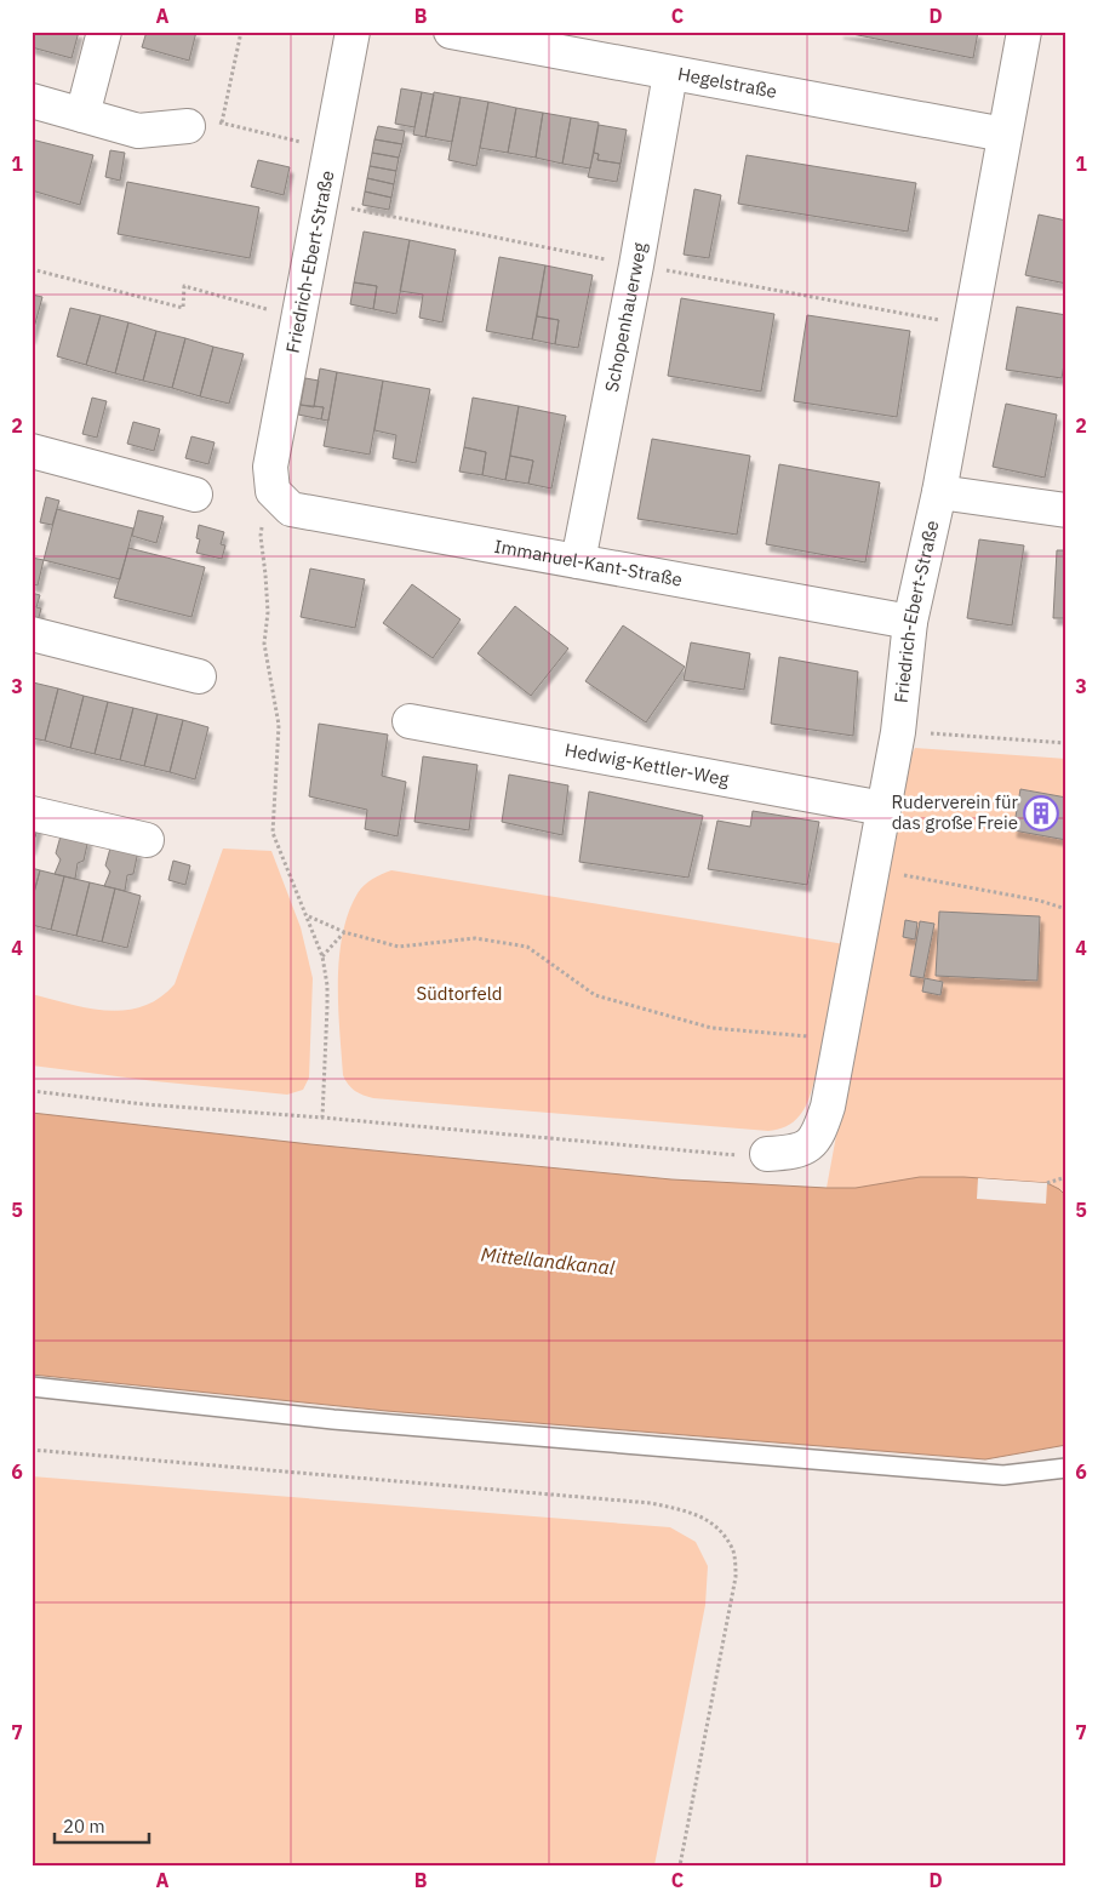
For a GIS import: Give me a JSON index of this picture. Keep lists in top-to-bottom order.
{
  "streets": {
    "street": [
      "Hegelstraße",
      "Friedrich-Ebert-Straße",
      "Schopenhauerweg",
      "Immanuel-Kant-Straße",
      "Hedwig-Kettler-Weg"
    ]
  },
  "crossings": [
    ["Hegelstraße", "Friedrich-Ebert-Straße"],
    ["Hegelstraße", "Schopenhauerweg"],
    ["Friedrich-Ebert-Straße", "Immanuel-Kant-Straße"],
    ["Friedrich-Ebert-Straße", "Hedwig-Kettler-Weg"],
    ["Schopenhauerweg", "Immanuel-Kant-Straße"]
  ],
  "water": ["Mittellandkanal"],
  "parks": ["Südtorfeld"],
  "places": {
    "building": ["Ruderverein für das große Freie"]
  },
  "scale_bar": "20 m",
  "grid": {
    "columns": [
      "A",
      "B",
      "C",
      "D"
    ],
    "rows": [
      "1",
      "2",
      "3",
      "4",
      "5",
      "6",
      "7"
    ]
  }
}
